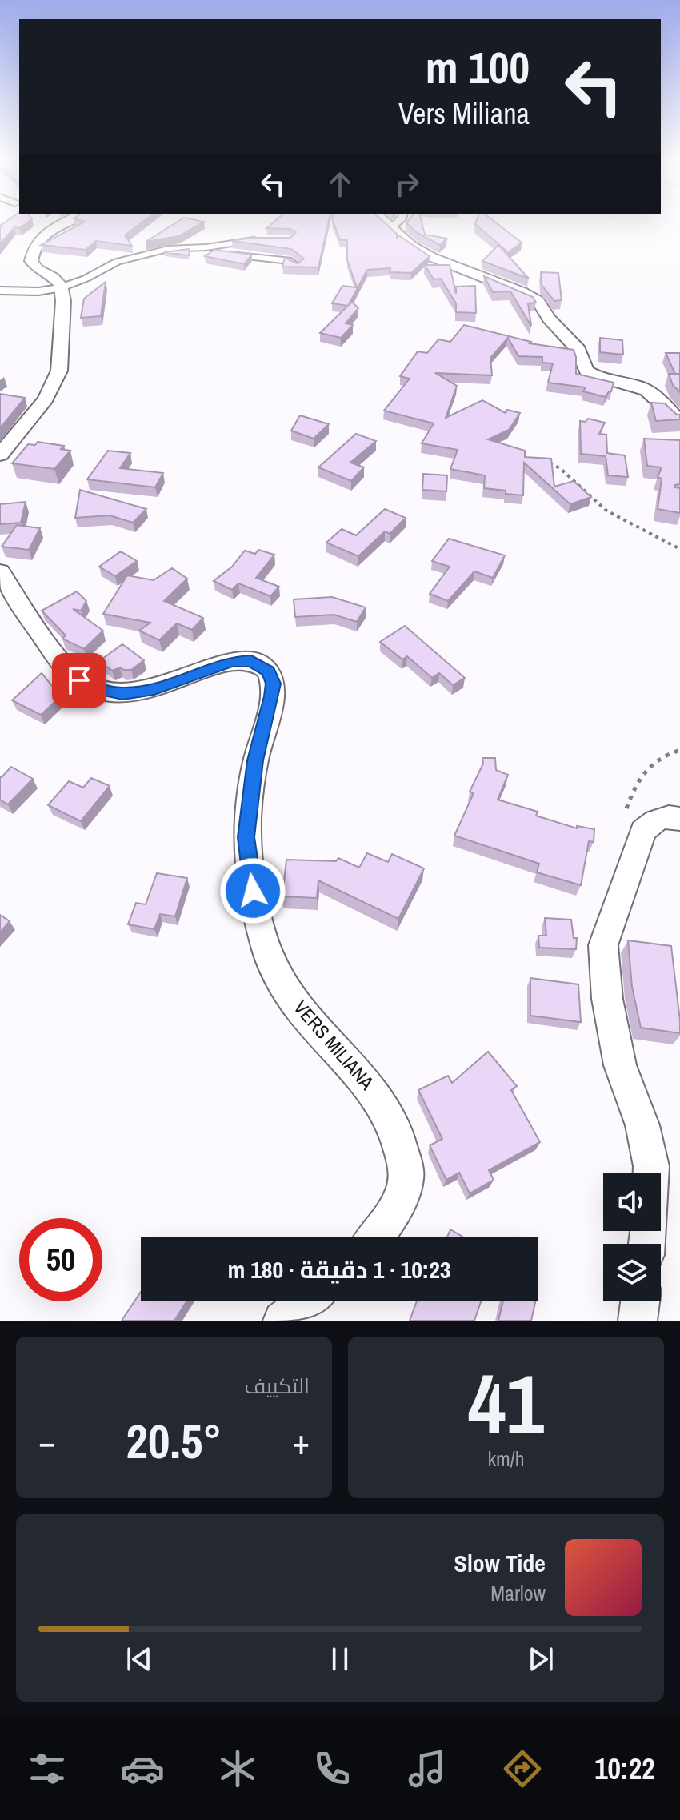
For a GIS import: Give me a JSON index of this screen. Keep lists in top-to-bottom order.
{
  "streets": {
    "main road": ["VERS MILIANA"]
  },
  "page": {
    "turn": ["100 m", "Vers Miliana"],
    "limit": "50",
    "trip": "10:23 · 1 دقيقة · 180 m",
    "tile": [
      ["41", "km/h"],
      "التكييف"
    ],
    "heat": ["−", "20.5°", "+"],
    "song": ["Slow Tide", "Marlow"],
    "tabs": "10:22"
  }
}
